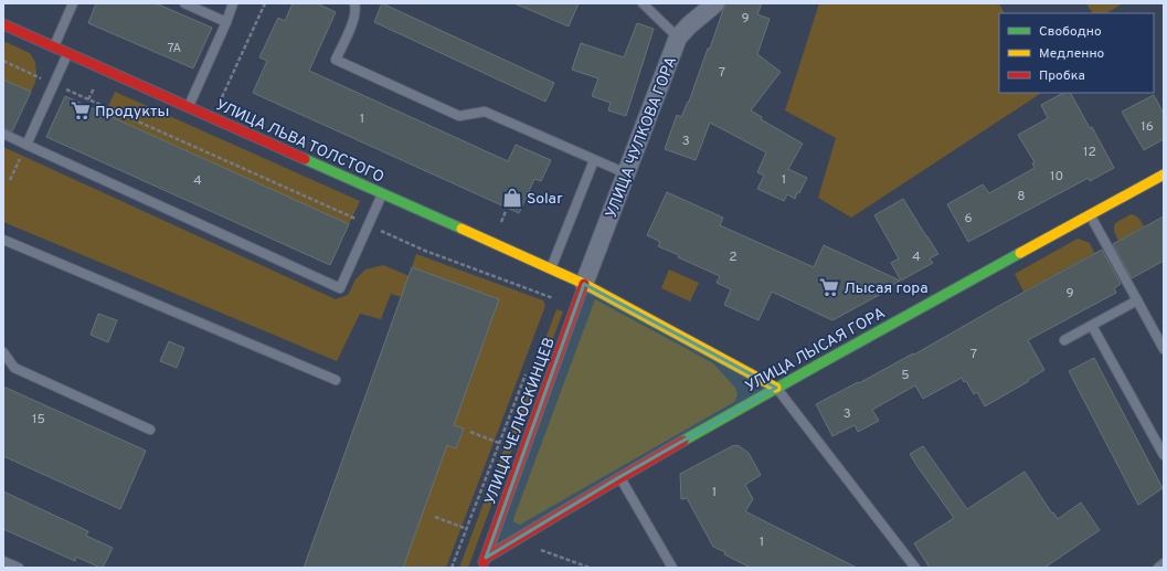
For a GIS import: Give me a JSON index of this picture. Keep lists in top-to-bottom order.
{
  "streets": {
    "street": [
      "УЛИЦА ЧУЛКОВА ГОРА",
      "УЛИЦА ЛЬВА ТОЛСТОГО",
      "УЛИЦА ЛЫСАЯ ГОРА",
      "УЛИЦА ЧЕЛЮСКИНЦЕВ"
    ]
  },
  "crossings": [
    ["УЛИЦА ЧУЛКОВА ГОРА", "УЛИЦА ЛЬВА ТОЛСТОГО"],
    ["УЛИЦА ЧУЛКОВА ГОРА", "УЛИЦА ЧЕЛЮСКИНЦЕВ"],
    ["УЛИЦА ЛЬВА ТОЛСТОГО", "УЛИЦА ЛЫСАЯ ГОРА"],
    ["УЛИЦА ЛЬВА ТОЛСТОГО", "УЛИЦА ЧЕЛЮСКИНЦЕВ"],
    ["УЛИЦА ЛЫСАЯ ГОРА", "УЛИЦА ЧЕЛЮСКИНЦЕВ"]
  ],
  "places": {
    "supermarket": ["Продукты", "Лысая гора"],
    "shop": ["Solar"]
  },
  "house_numbers": [
    "9",
    "7А",
    "7",
    "1",
    "16",
    "3",
    "12",
    "10",
    "1",
    "4",
    "8",
    "6",
    "2",
    "4",
    "9",
    "7",
    "5",
    "3",
    "15",
    "1",
    "1"
  ],
  "legend": ["Свободно", "Медленно", "Пробка"]
}
